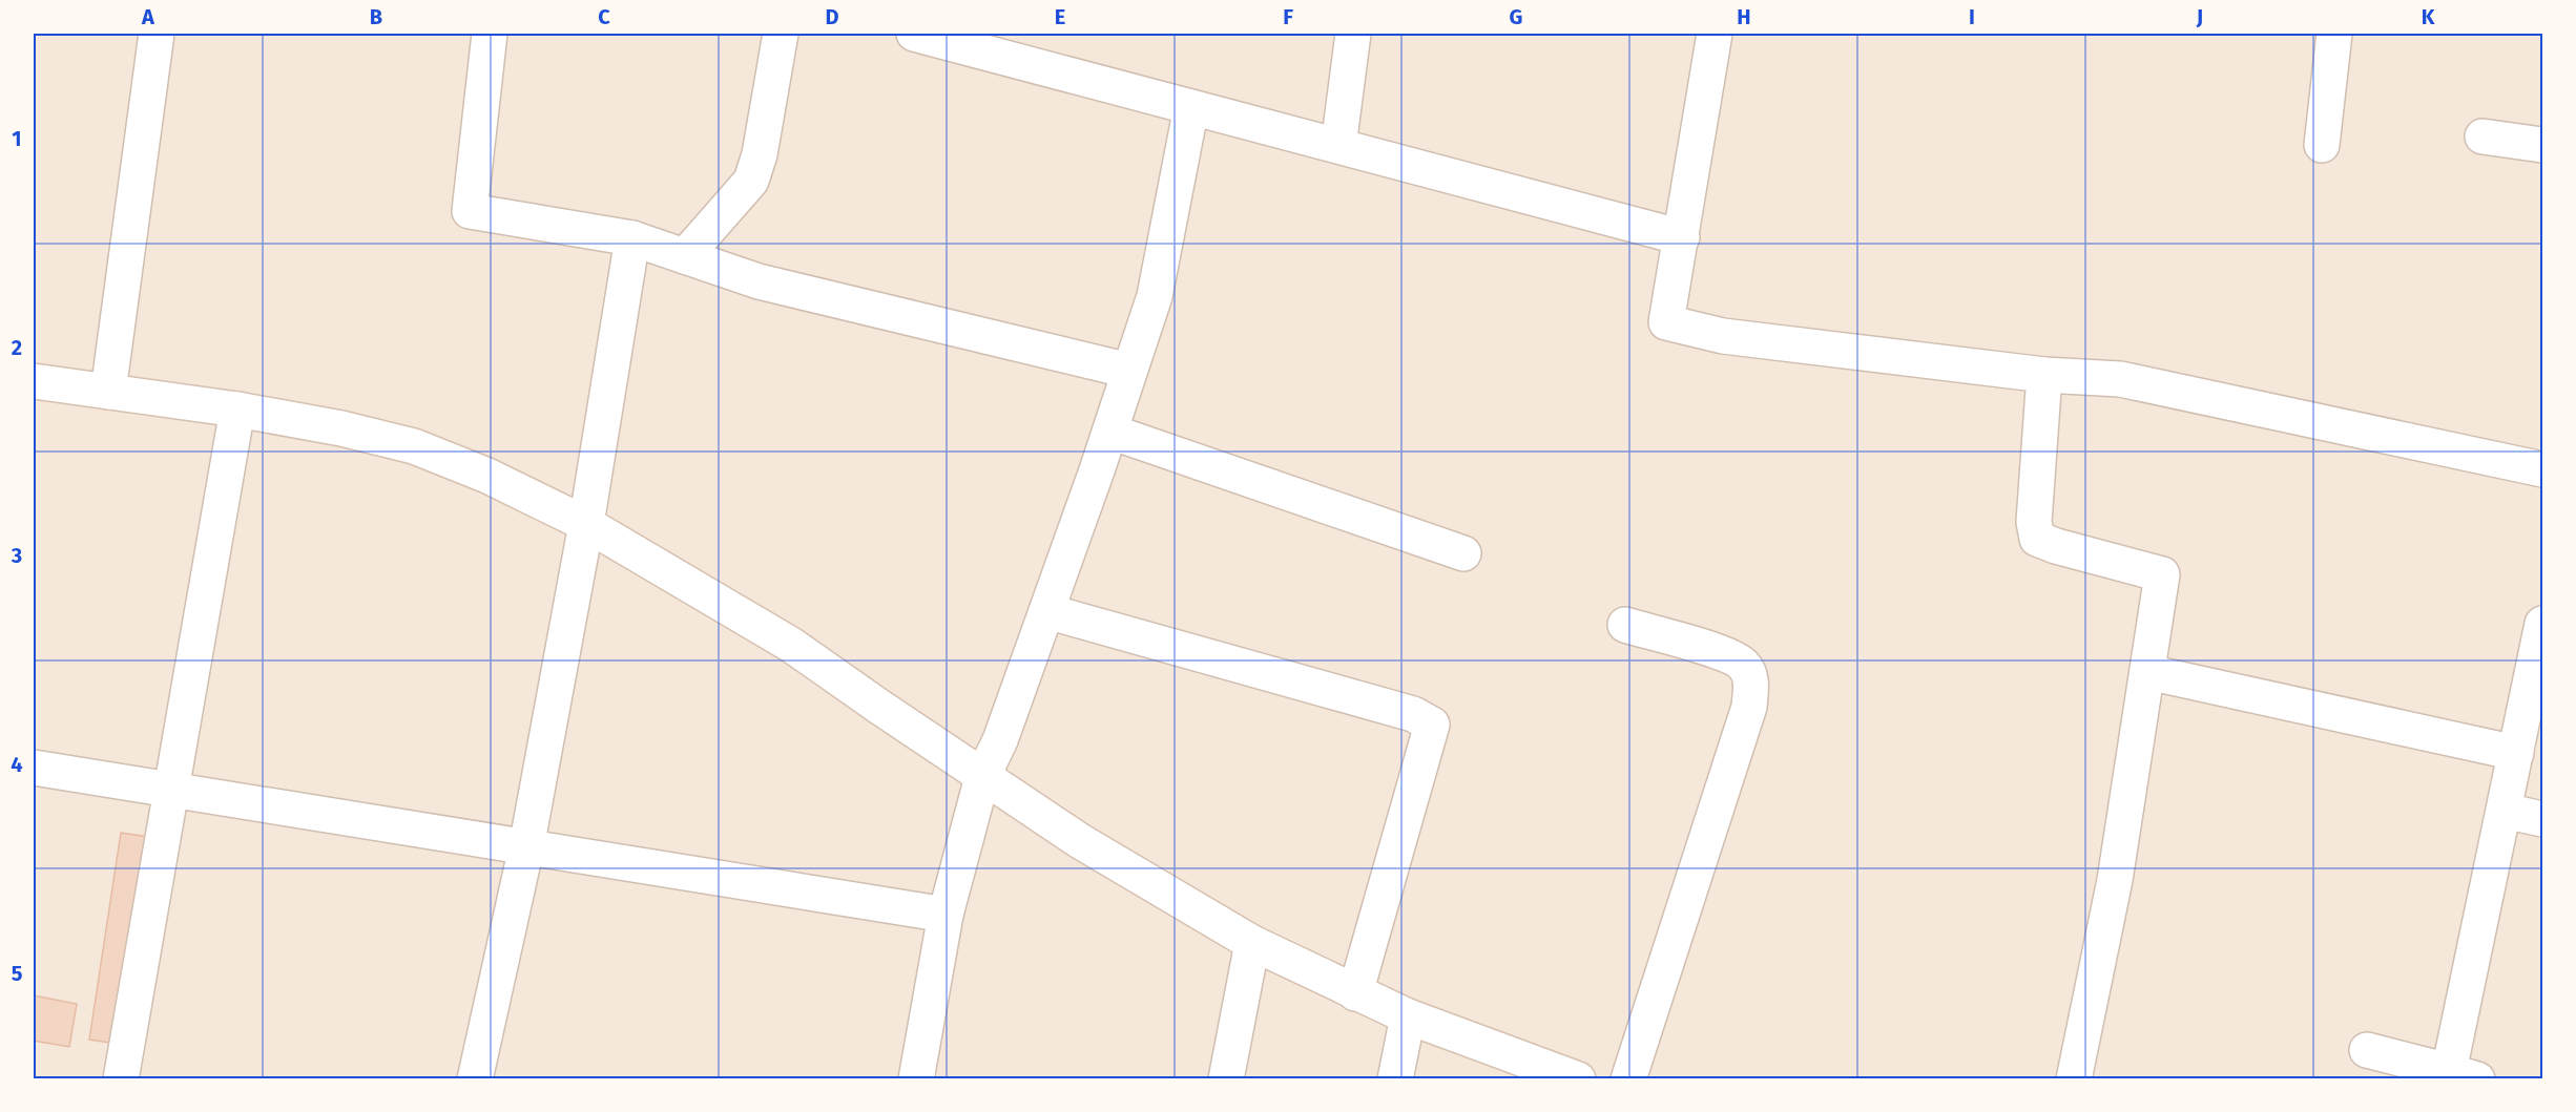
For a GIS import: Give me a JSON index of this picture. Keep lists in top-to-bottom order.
{
  "grid": {
    "columns": [
      "A",
      "B",
      "C",
      "D",
      "E",
      "F",
      "G",
      "H",
      "I",
      "J",
      "K"
    ],
    "rows": [
      "1",
      "2",
      "3",
      "4",
      "5"
    ]
  }
}
